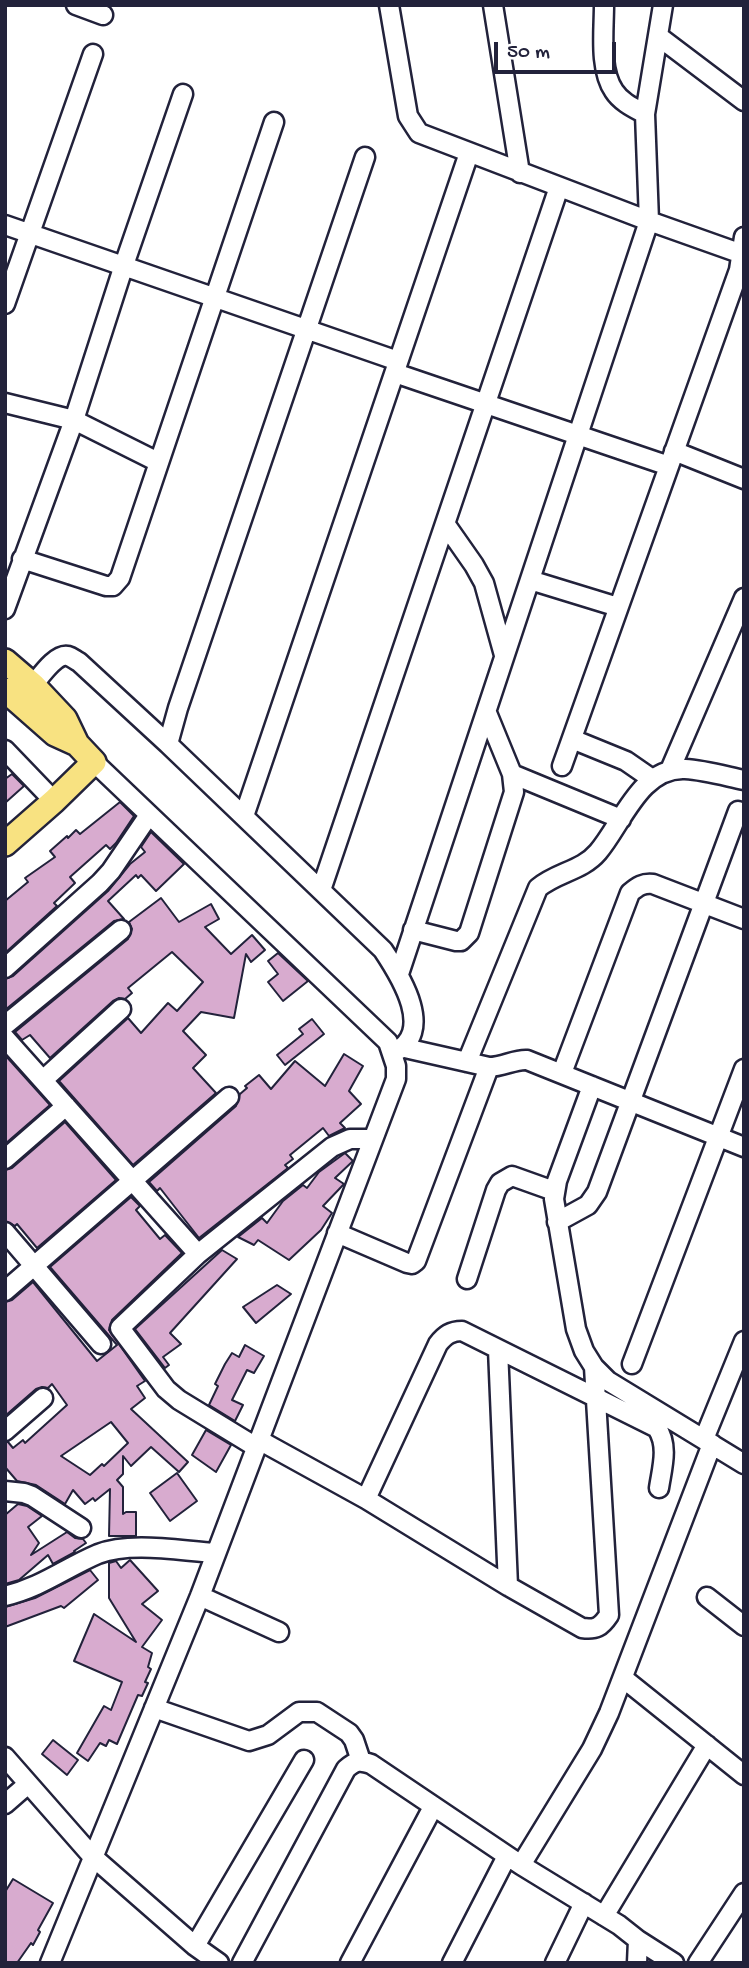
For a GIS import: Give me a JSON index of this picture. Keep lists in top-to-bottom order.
{
  "scale_bar": "50 m"
}
